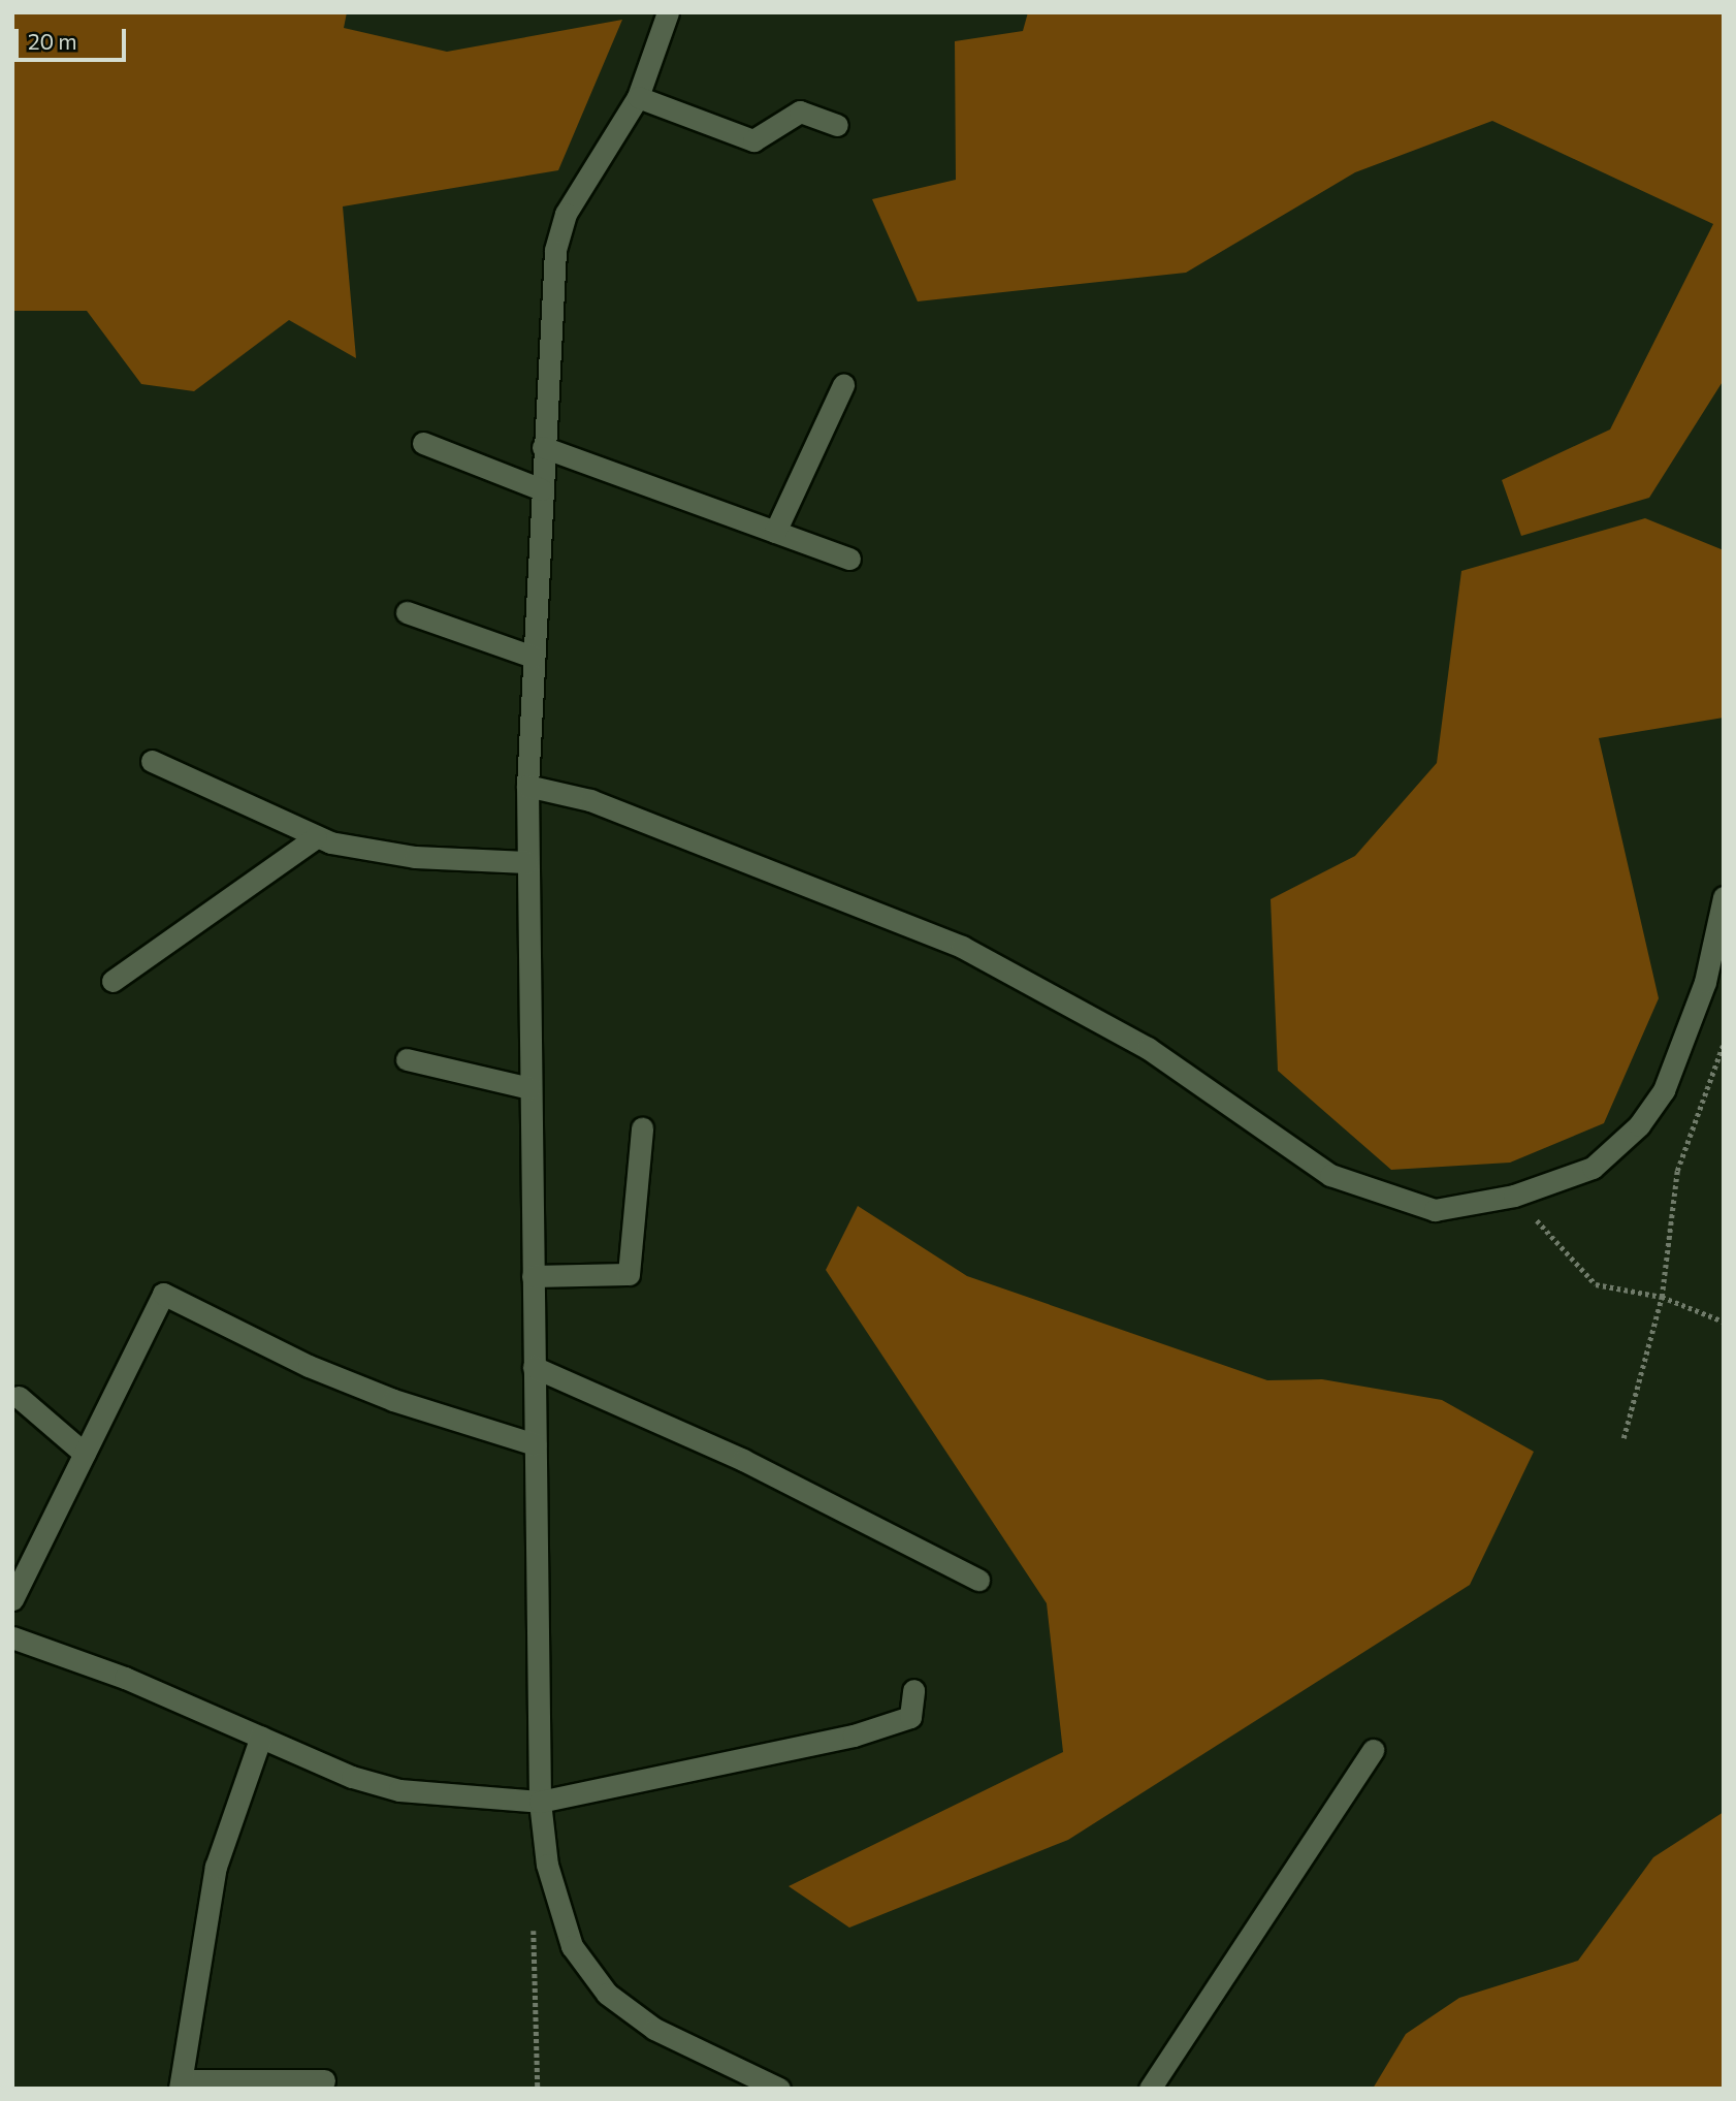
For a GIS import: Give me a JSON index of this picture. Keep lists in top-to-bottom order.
{
  "scale_bar": "20 m"
}
